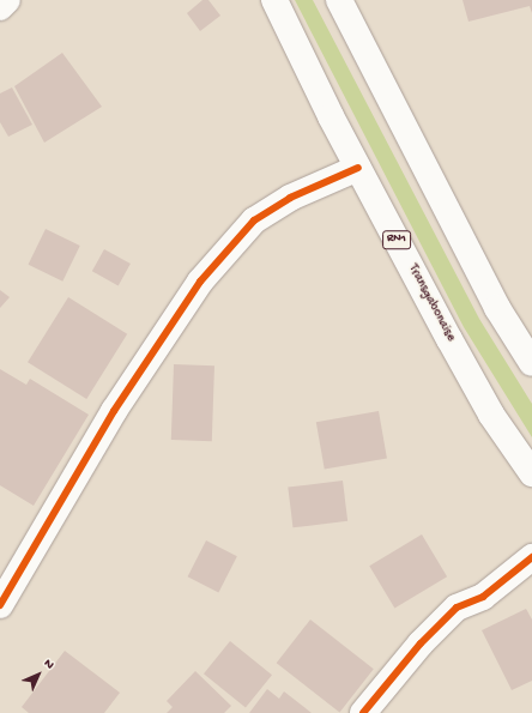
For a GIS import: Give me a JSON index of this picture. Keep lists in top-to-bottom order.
{
  "streets": {
    "main road": ["RN1", "Transgabonaise"]
  },
  "north": "top right"
}
